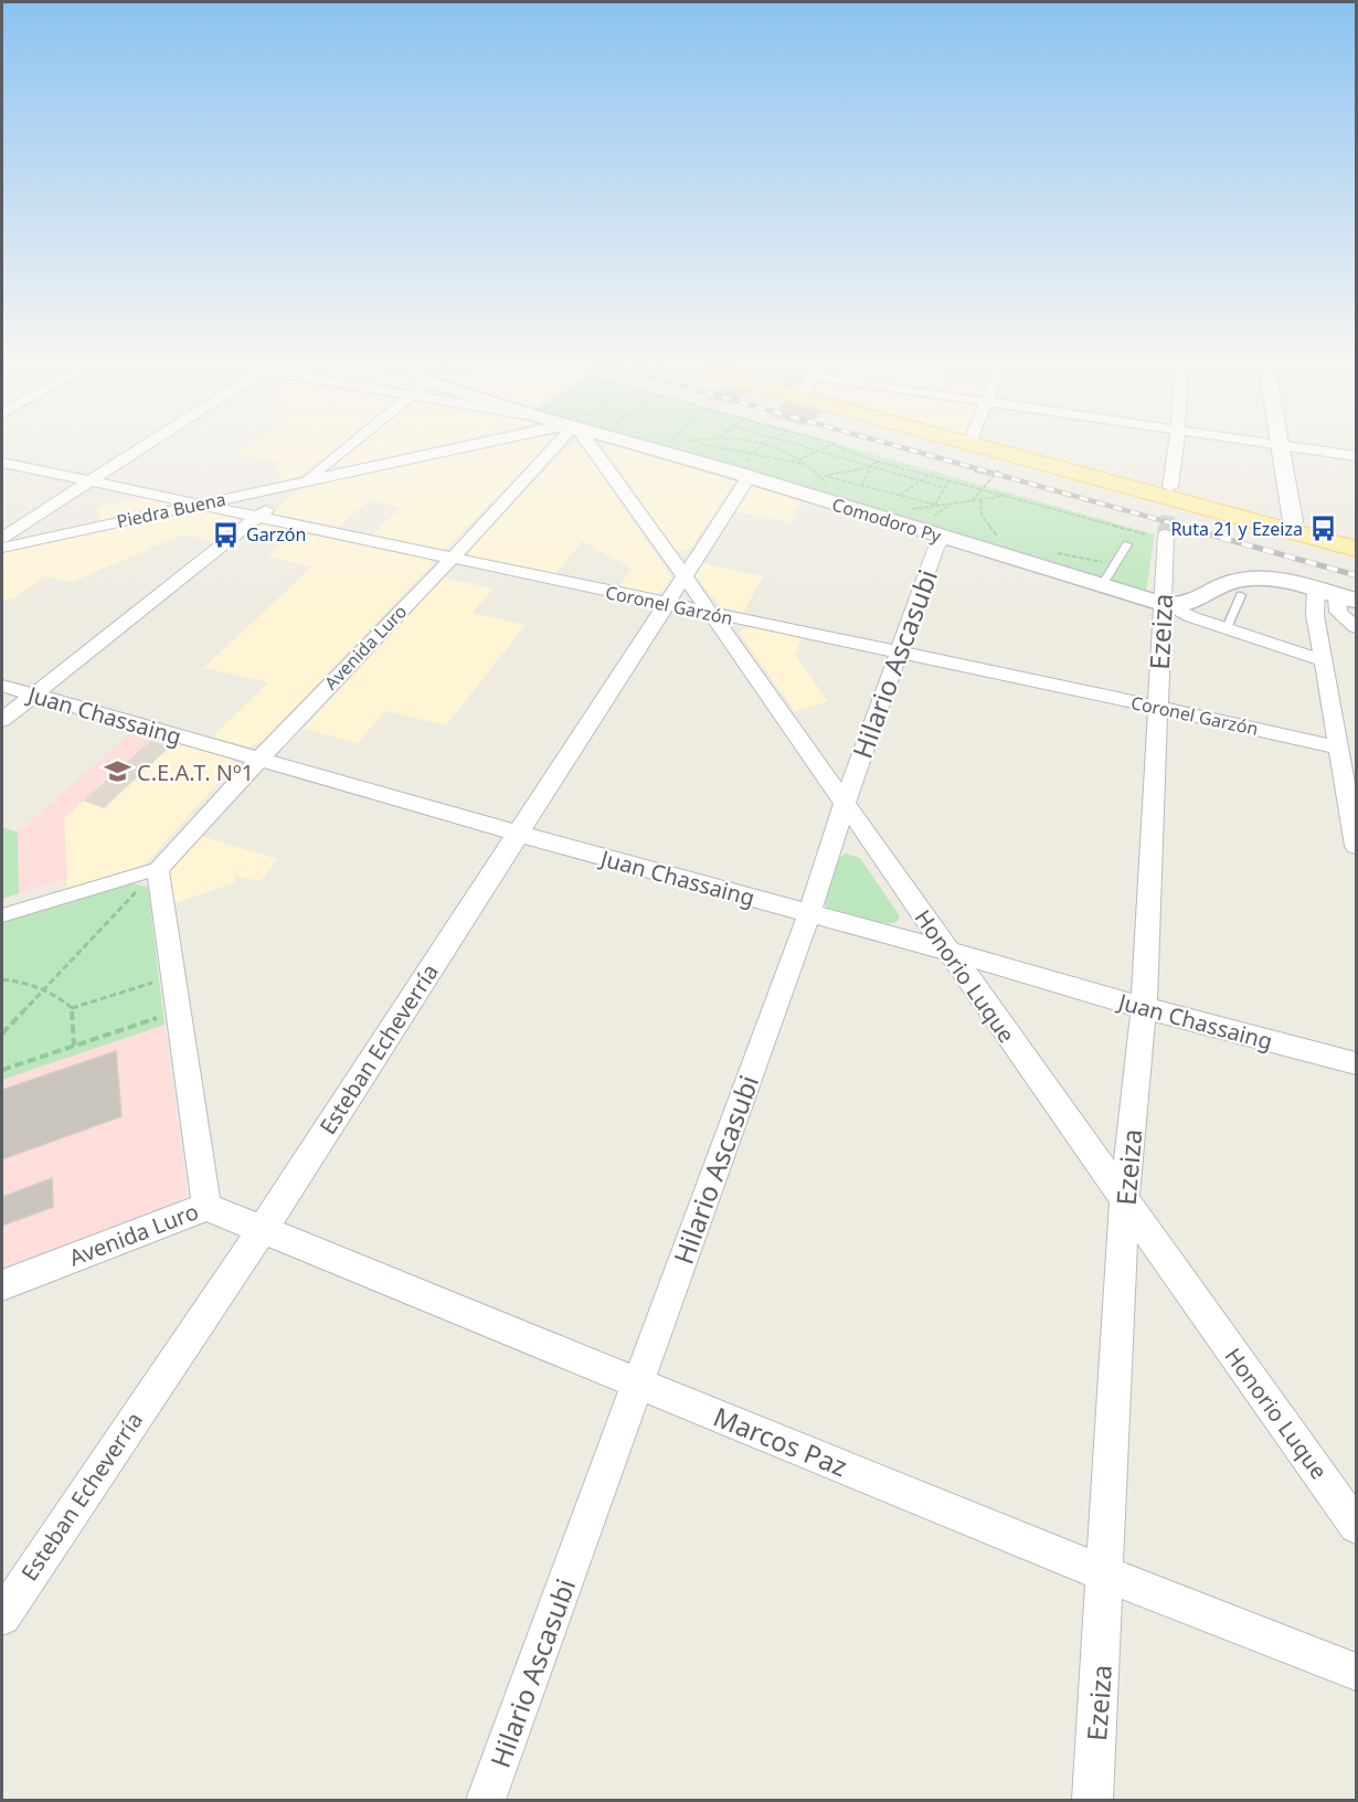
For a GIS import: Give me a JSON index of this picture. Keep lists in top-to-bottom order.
{
  "streets": {
    "main road": ["Comodoro Py"],
    "street": [
      "Piedra Buena",
      "Coronel Garzón",
      "Ezeiza",
      "Avenida Luro",
      "Hilario Ascasubi",
      "Juan Chassaing",
      "Honorio Luque",
      "Esteban Echeverría",
      "Marcos Paz"
    ]
  },
  "crossings": [
    ["Piedra Buena", "Coronel Garzón"],
    ["Comodoro Py", "Ezeiza"],
    ["Comodoro Py", "Hilario Ascasubi"],
    ["Comodoro Py", "Esteban Echeverría"],
    ["Coronel Garzón", "Ezeiza"],
    ["Coronel Garzón", "Avenida Luro"],
    ["Coronel Garzón", "Hilario Ascasubi"],
    ["Coronel Garzón", "Honorio Luque"],
    ["Coronel Garzón", "Esteban Echeverría"],
    ["Ezeiza", "Juan Chassaing"],
    ["Ezeiza", "Honorio Luque"],
    ["Ezeiza", "Marcos Paz"],
    ["Avenida Luro", "Juan Chassaing"],
    ["Avenida Luro", "Marcos Paz"],
    ["Hilario Ascasubi", "Juan Chassaing"],
    ["Hilario Ascasubi", "Honorio Luque"],
    ["Hilario Ascasubi", "Marcos Paz"],
    ["Juan Chassaing", "Honorio Luque"],
    ["Juan Chassaing", "Esteban Echeverría"],
    ["Honorio Luque", "Esteban Echeverría"],
    ["Esteban Echeverría", "Marcos Paz"]
  ],
  "places": {
    "bus stop": ["Ruta 21 y Ezeiza", "Garzón"],
    "school or university": ["C.E.A.T. Nº1"]
  }
}
